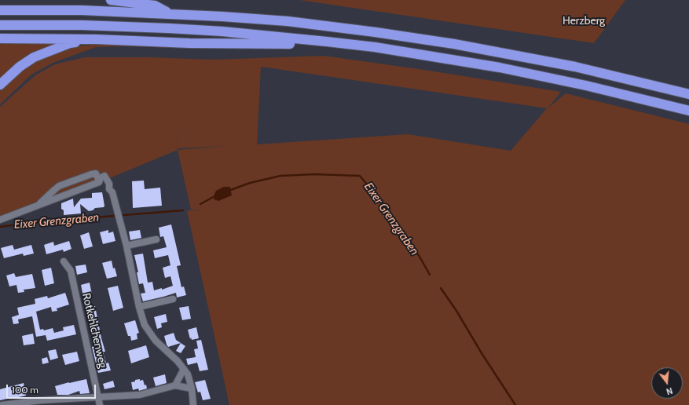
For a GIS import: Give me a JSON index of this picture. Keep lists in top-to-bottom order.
{
  "streets": {
    "street": ["Rotkehlchenweg"]
  },
  "water": ["Eixer Grenzgraben"],
  "parks": ["Herzberg"],
  "scale_bar": "100 m",
  "north": "bottom"
}
